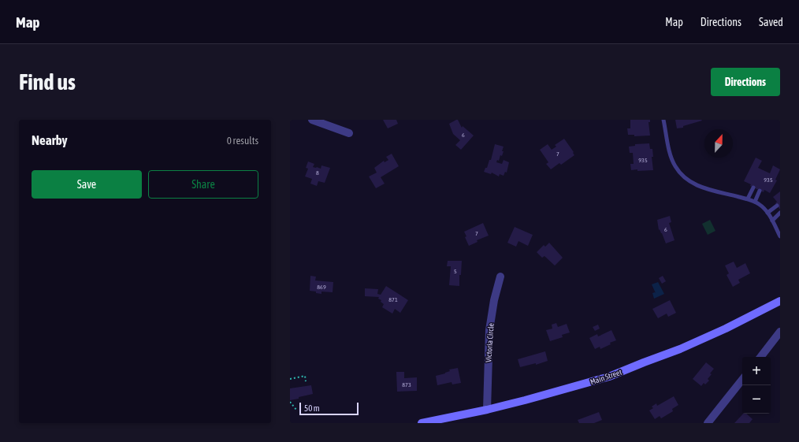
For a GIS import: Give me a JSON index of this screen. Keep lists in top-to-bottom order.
{
  "streets": {
    "main road": ["Main Street"],
    "street": ["Victoria Circle"]
  },
  "crossings": [
    ["Victoria Circle", "Main Street"]
  ],
  "house_numbers": [
    "6",
    "7",
    "935",
    "8",
    "935",
    "6",
    "7",
    "5",
    "869",
    "871",
    "873"
  ],
  "scale_bar": "50 m",
  "north": "top",
  "page": {
    "header": "Map",
    "nav": ["Map", "Directions", "Saved"],
    "buttons": [
      "Directions",
      ["Save", "Share"]
    ],
    "title": "Find us",
    "heading": ["Nearby", "0 results"],
    "map_buttons": ["+", "−"],
    "scale": "50 m"
  }
}
